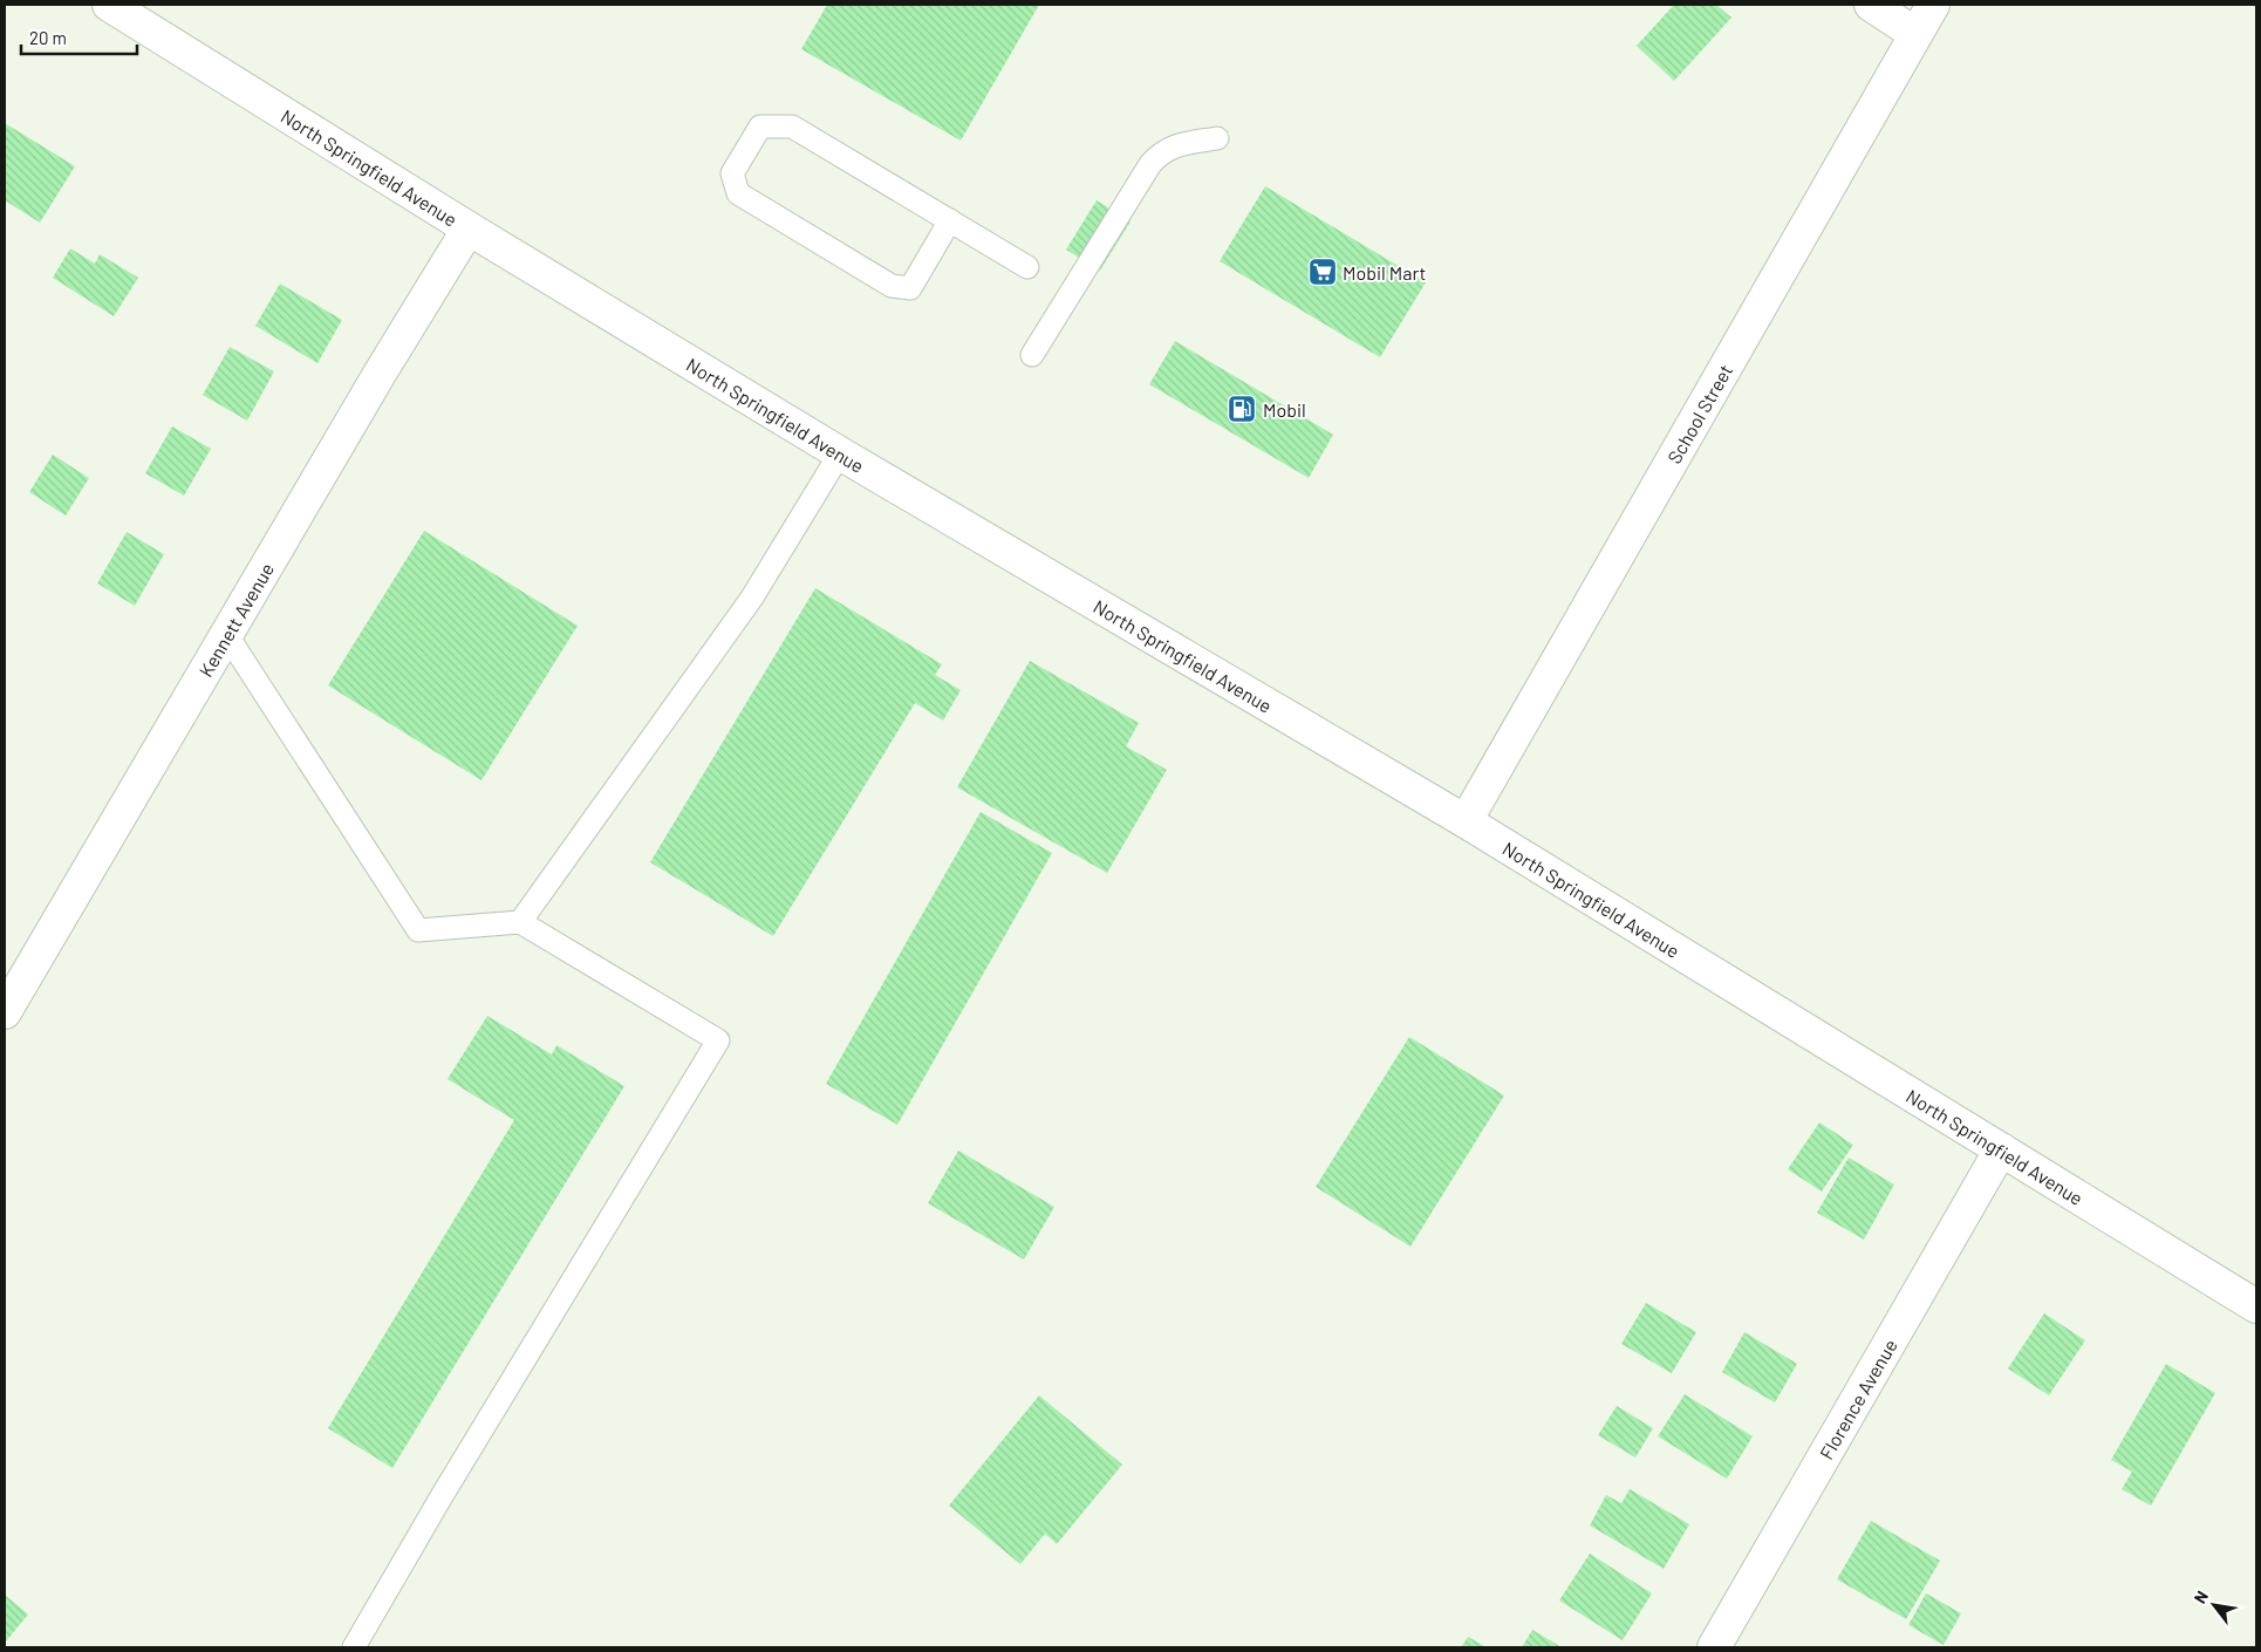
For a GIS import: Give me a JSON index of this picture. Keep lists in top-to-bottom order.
{
  "streets": {
    "main road": [
      "North Springfield Avenue",
      "School Street",
      "Kennett Avenue",
      "Florence Avenue"
    ]
  },
  "crossings": [
    ["North Springfield Avenue", "School Street"],
    ["North Springfield Avenue", "Kennett Avenue"],
    ["North Springfield Avenue", "Florence Avenue"]
  ],
  "places": {
    "supermarket": ["Mobil Mart"],
    "fuel station": ["Mobil"]
  },
  "scale_bar": "20 m",
  "north": "top left"
}
